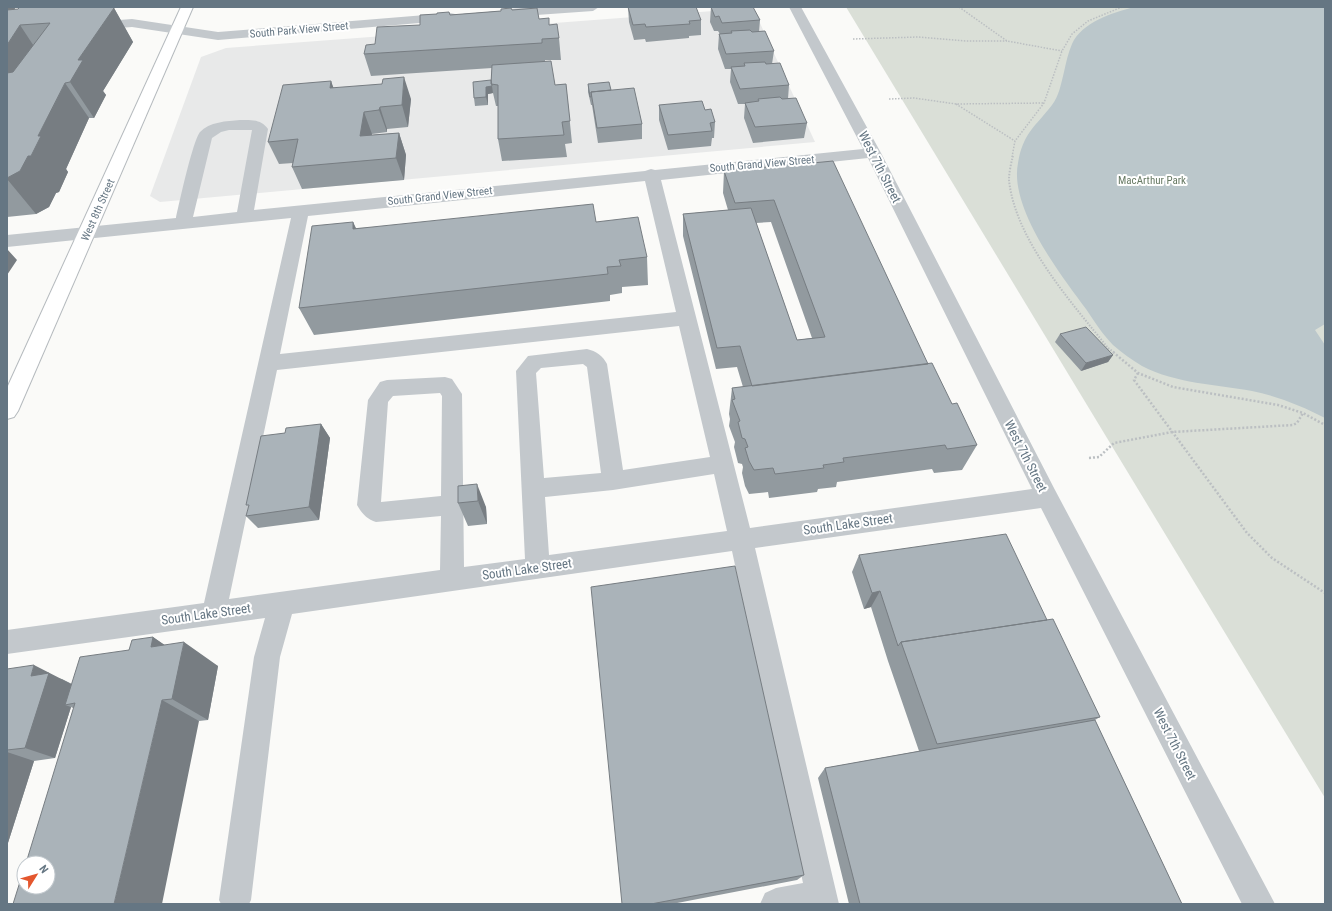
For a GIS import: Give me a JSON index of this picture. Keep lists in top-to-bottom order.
{
  "streets": {
    "main road": ["West 8th Street"],
    "street": [
      "South Park View Street",
      "South Grand View Street",
      "West 7th Street",
      "South Lake Street"
    ]
  },
  "crossings": [
    ["South Park View Street", "West 8th Street"],
    ["South Grand View Street", "West 7th Street"],
    ["South Grand View Street", "West 8th Street"],
    ["West 7th Street", "South Lake Street"]
  ],
  "parks": ["MacArthur Park"],
  "north": "top right"
}
